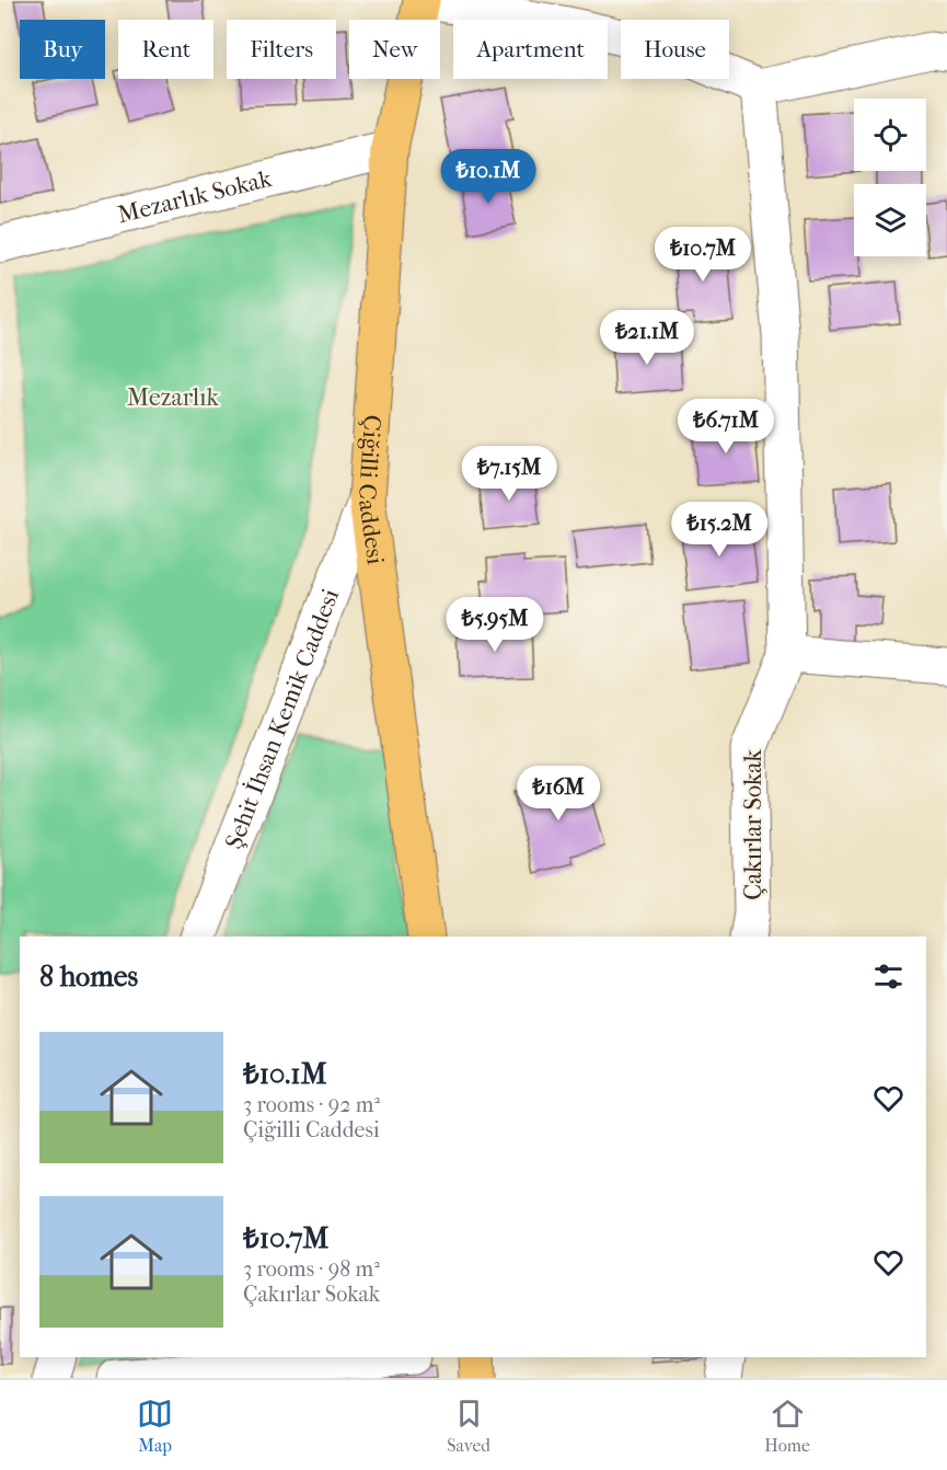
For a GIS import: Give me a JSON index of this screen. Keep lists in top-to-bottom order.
{
  "streets": {
    "main road": ["Çiğilli Caddesi"],
    "street": ["Mezarlık Sokak", "Şehit İhsan Kemik Caddesi", "Çakırlar Sokak"]
  },
  "crossings": [
    ["Mezarlık Sokak", "Çiğilli Caddesi"],
    ["Çiğilli Caddesi", "Şehit İhsan Kemik Caddesi"]
  ],
  "parks": ["Mezarlık"],
  "page": {
    "chip": [
      "Buy",
      "Rent",
      "Filters",
      "New",
      "Apartment",
      "House"
    ],
    "price": [
      "₺10.1M",
      "₺10.7M",
      "₺21.1M",
      "₺6.71M",
      "₺7.15M",
      "₺15.2M",
      "₺5.95M",
      "₺16M"
    ],
    "heading": "8 homes",
    "list": [
      {
        "name": "₺10.1M",
        "note": "3 rooms · 92 m² · Çiğilli Caddesi"
      },
      {
        "name": "₺10.7M",
        "note": "3 rooms · 98 m² · Çakırlar Sokak"
      }
    ],
    "tabs": ["Map", "Saved", "Home"]
  }
}
